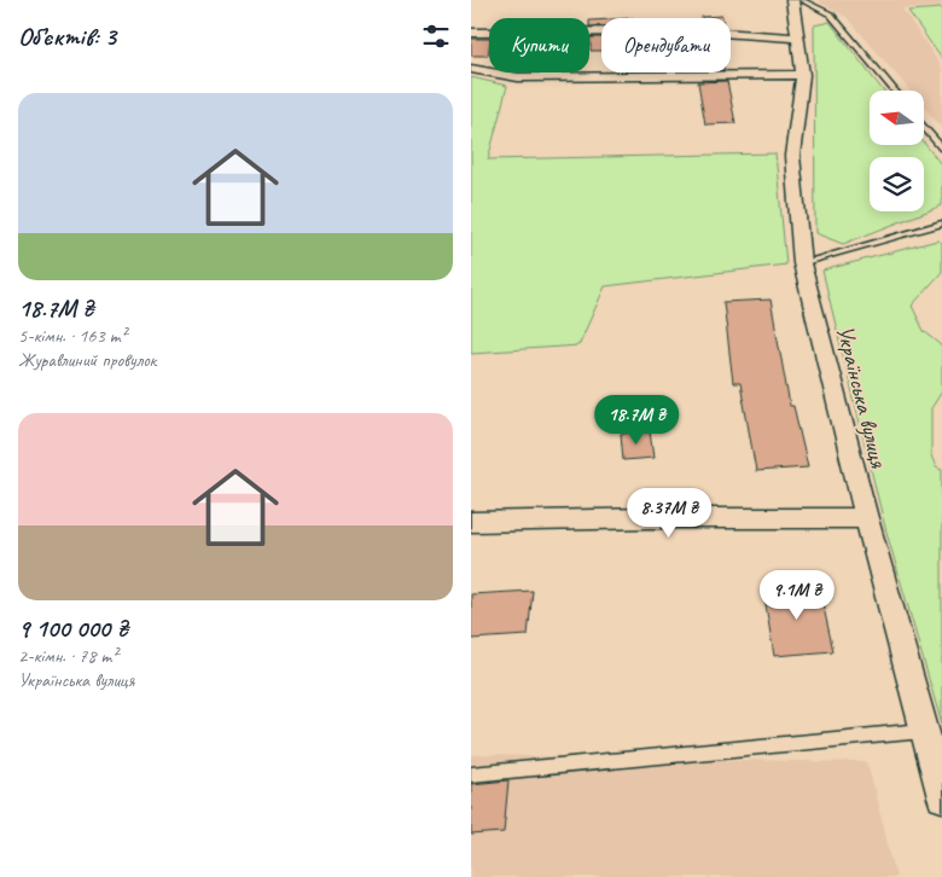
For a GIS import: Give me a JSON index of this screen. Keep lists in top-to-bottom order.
{
  "streets": {
    "street": ["Українська вулиця"]
  },
  "north": "left",
  "page": {
    "heading": "Об’єктів: 3",
    "chip": ["Купити", "Орендувати"],
    "list": [
      {
        "name": "18.7M ₴",
        "note": "5-кімн. · 163 m² · Журавлиний провулок"
      },
      {
        "name": "9 100 000 ₴",
        "note": "2-кімн. · 78 m² · Українська вулиця"
      }
    ],
    "price": ["18.7M ₴", "8.37M ₴", "9.1M ₴"]
  }
}
